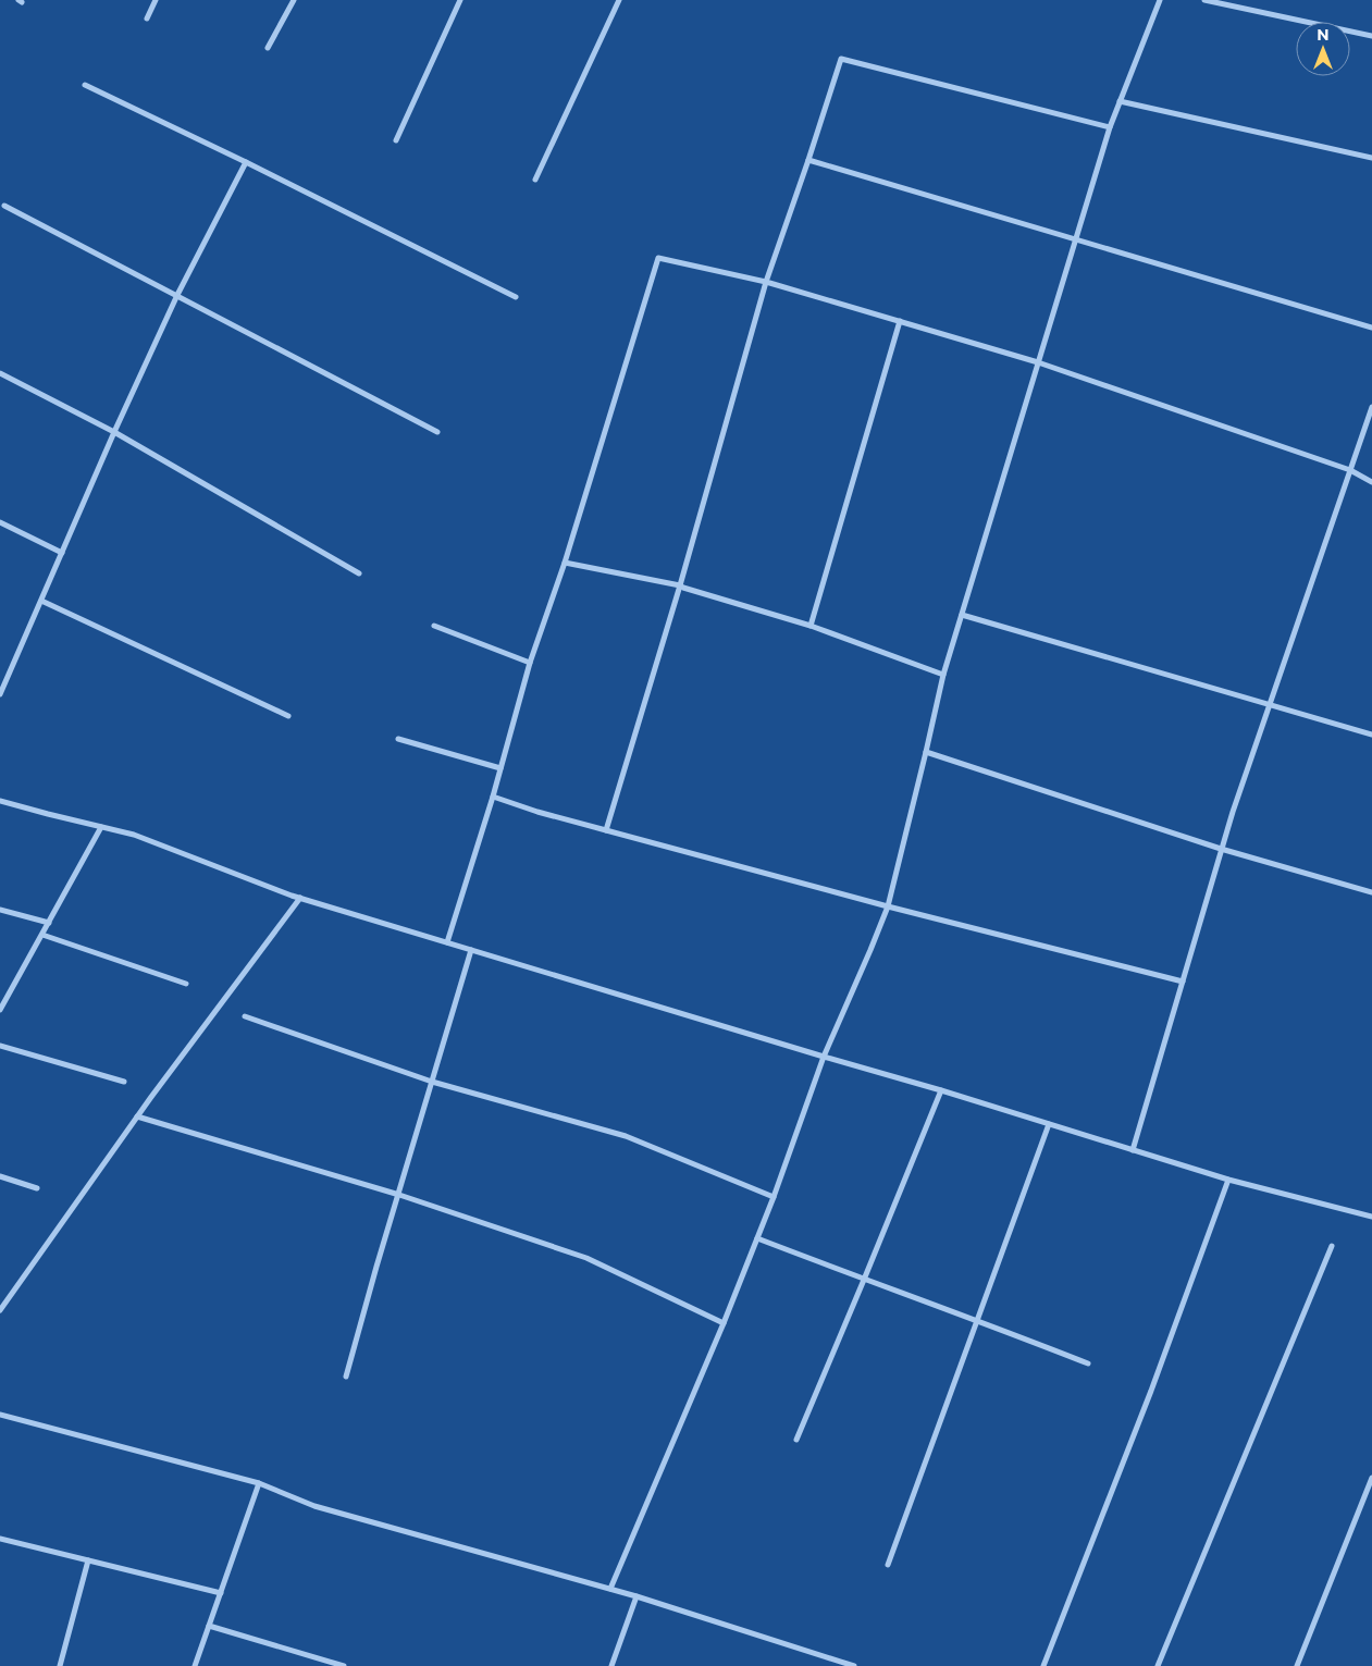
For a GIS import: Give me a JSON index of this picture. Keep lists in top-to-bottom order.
{
  "north": "top"
}
